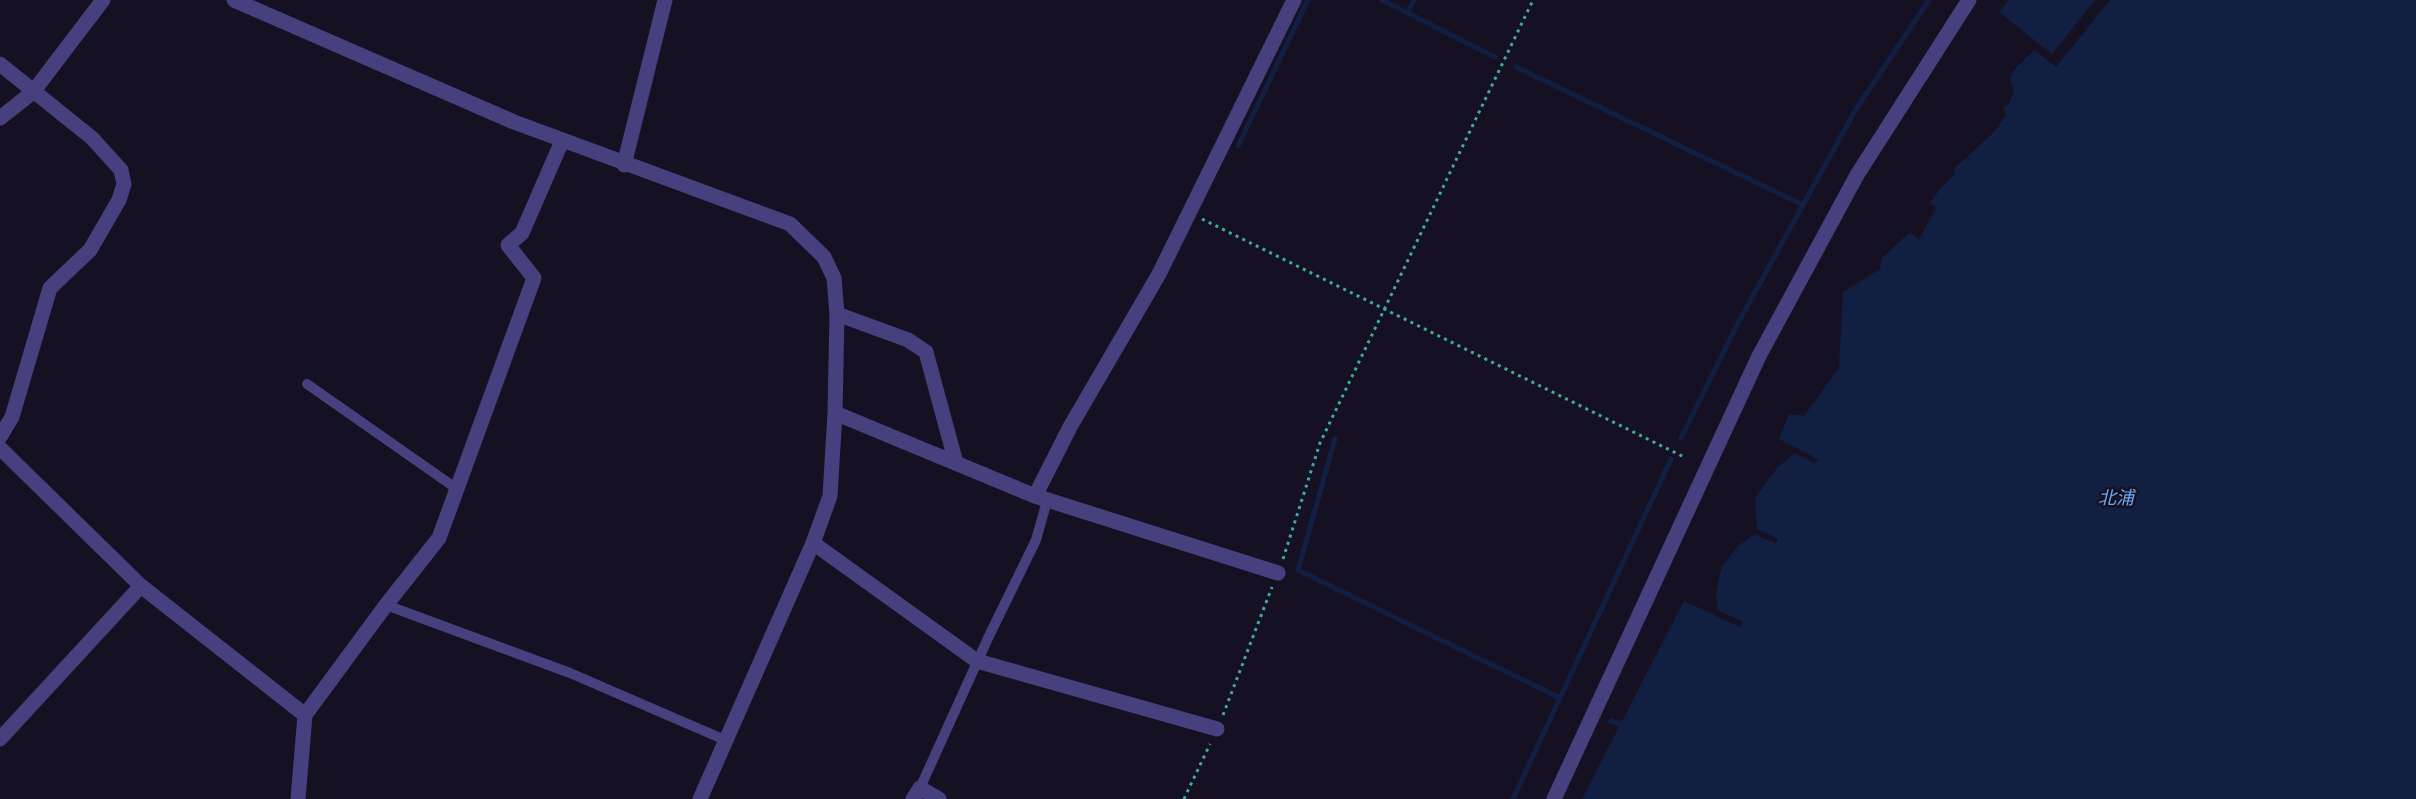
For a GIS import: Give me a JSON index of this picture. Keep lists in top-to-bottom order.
{
  "water": ["北浦"]
}
